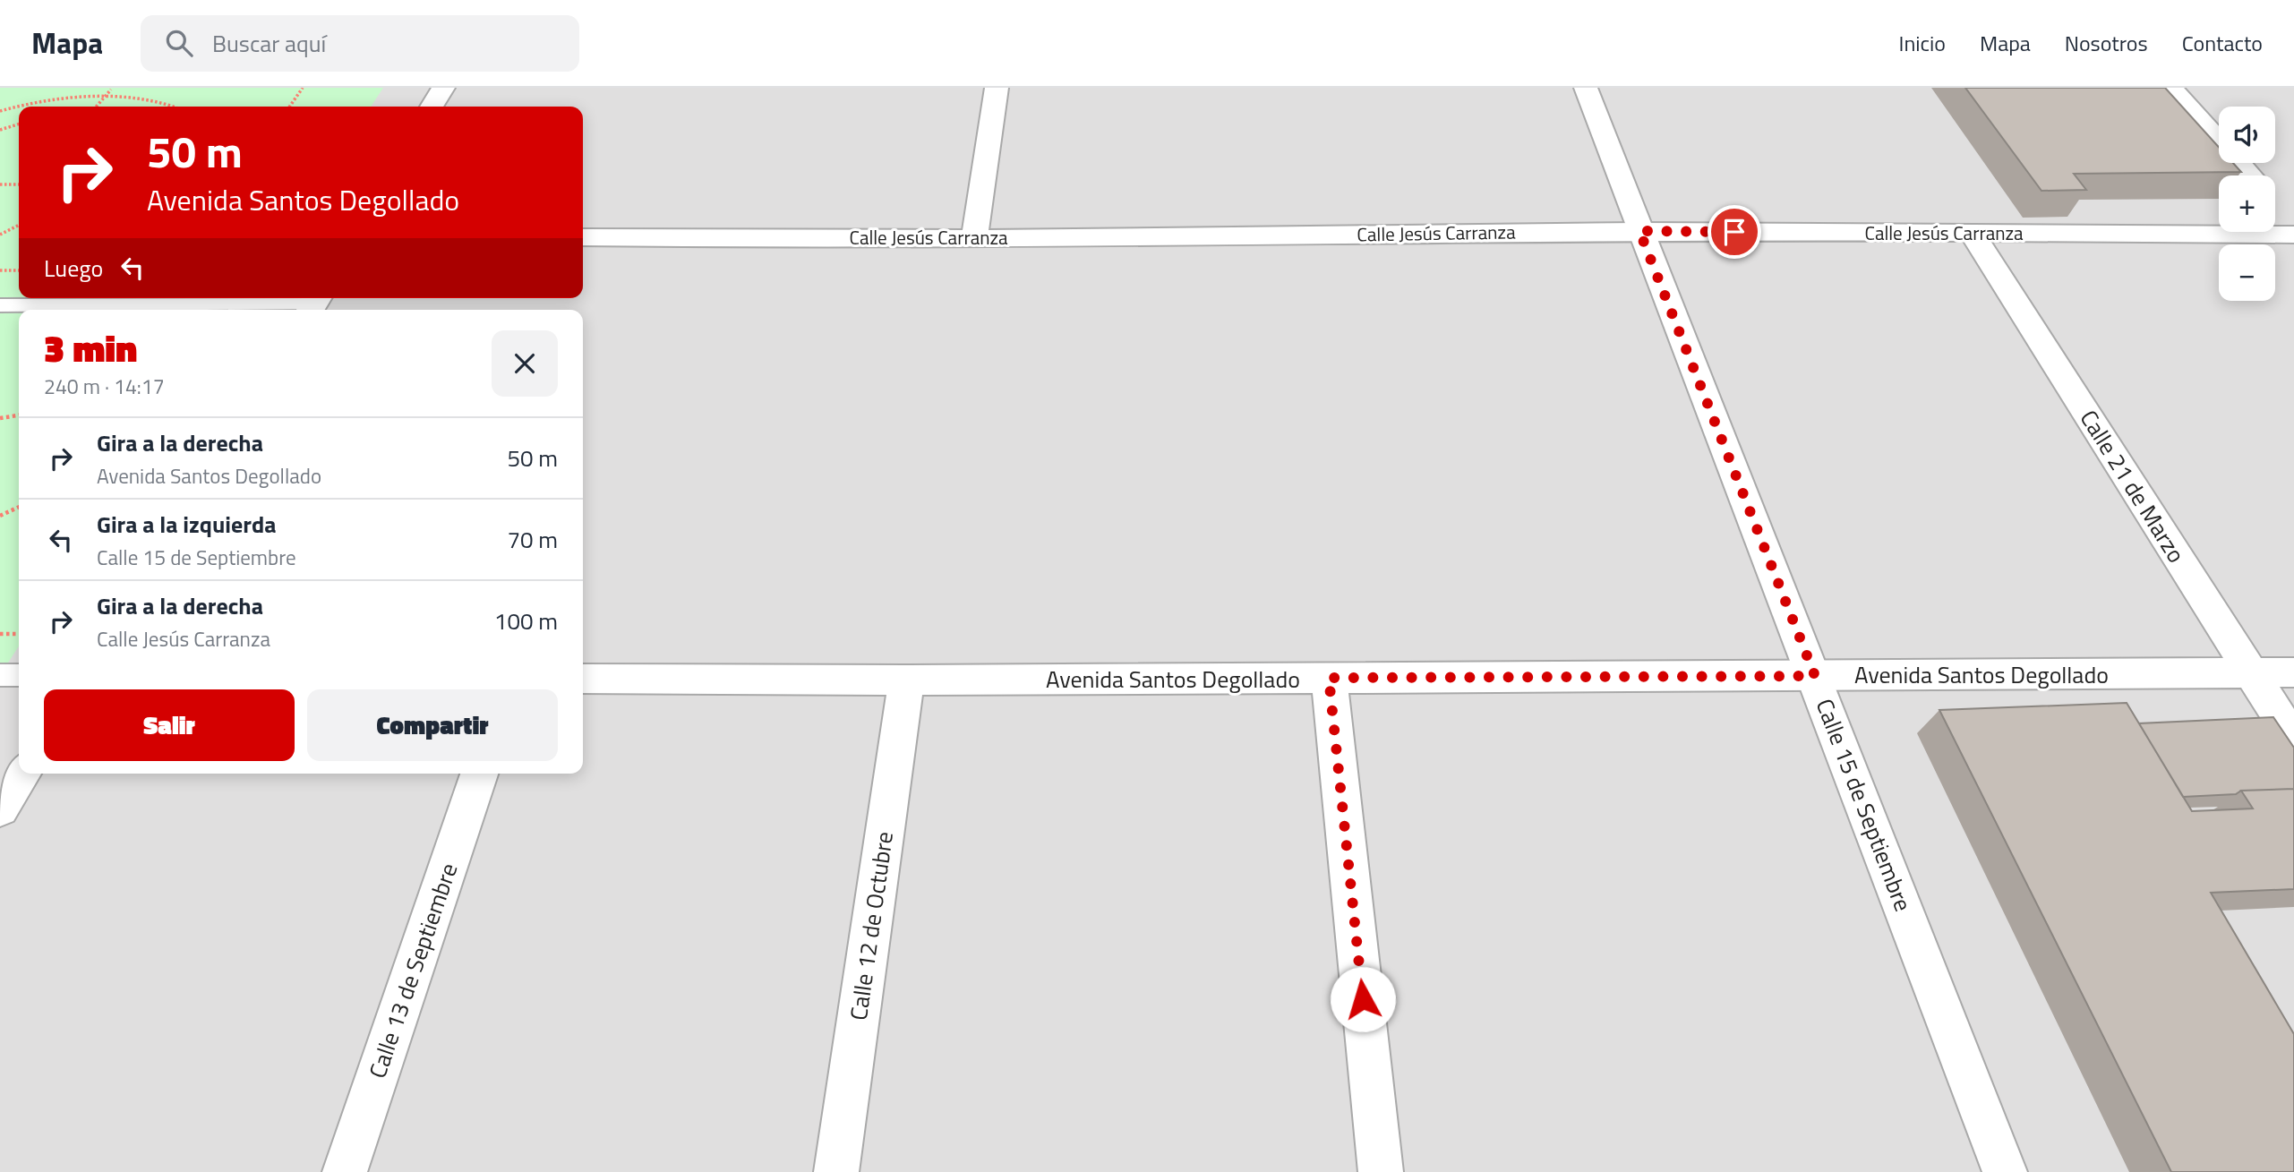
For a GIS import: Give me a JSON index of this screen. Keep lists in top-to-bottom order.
{
  "streets": {
    "street": [
      "Calle Jesús Carranza",
      "Calle 21 de Marzo",
      "Avenida Santos Degollado",
      "Calle 15 de Septiembre",
      "Calle 12 de Octubre",
      "Calle 13 de Septiembre"
    ]
  },
  "crossings": [
    ["Calle Jesús Carranza", "Calle 21 de Marzo"],
    ["Calle Jesús Carranza", "Calle 15 de Septiembre"],
    ["Calle 21 de Marzo", "Avenida Santos Degollado"],
    ["Avenida Santos Degollado", "Calle 15 de Septiembre"],
    ["Avenida Santos Degollado", "Calle 12 de Octubre"]
  ],
  "page": {
    "header": "Mapa",
    "search": "Buscar aquí",
    "nav": [
      "Inicio",
      "Mapa",
      "Nosotros",
      "Contacto"
    ],
    "map_buttons": ["+", "−"],
    "turn": ["50 m", "Avenida Santos Degollado"],
    "then": "Luego",
    "heading": ["3 min", "240 m · 14:17"],
    "list": [
      {
        "name": "Gira a la derecha",
        "note": "Avenida Santos Degollado",
        "value": "50 m"
      },
      {
        "name": "Gira a la izquierda",
        "note": "Calle 15 de Septiembre",
        "value": "70 m"
      },
      {
        "name": "Gira a la derecha",
        "note": "Calle Jesús Carranza",
        "value": "100 m"
      }
    ],
    "buttons": ["Salir", "Compartir"]
  }
}
